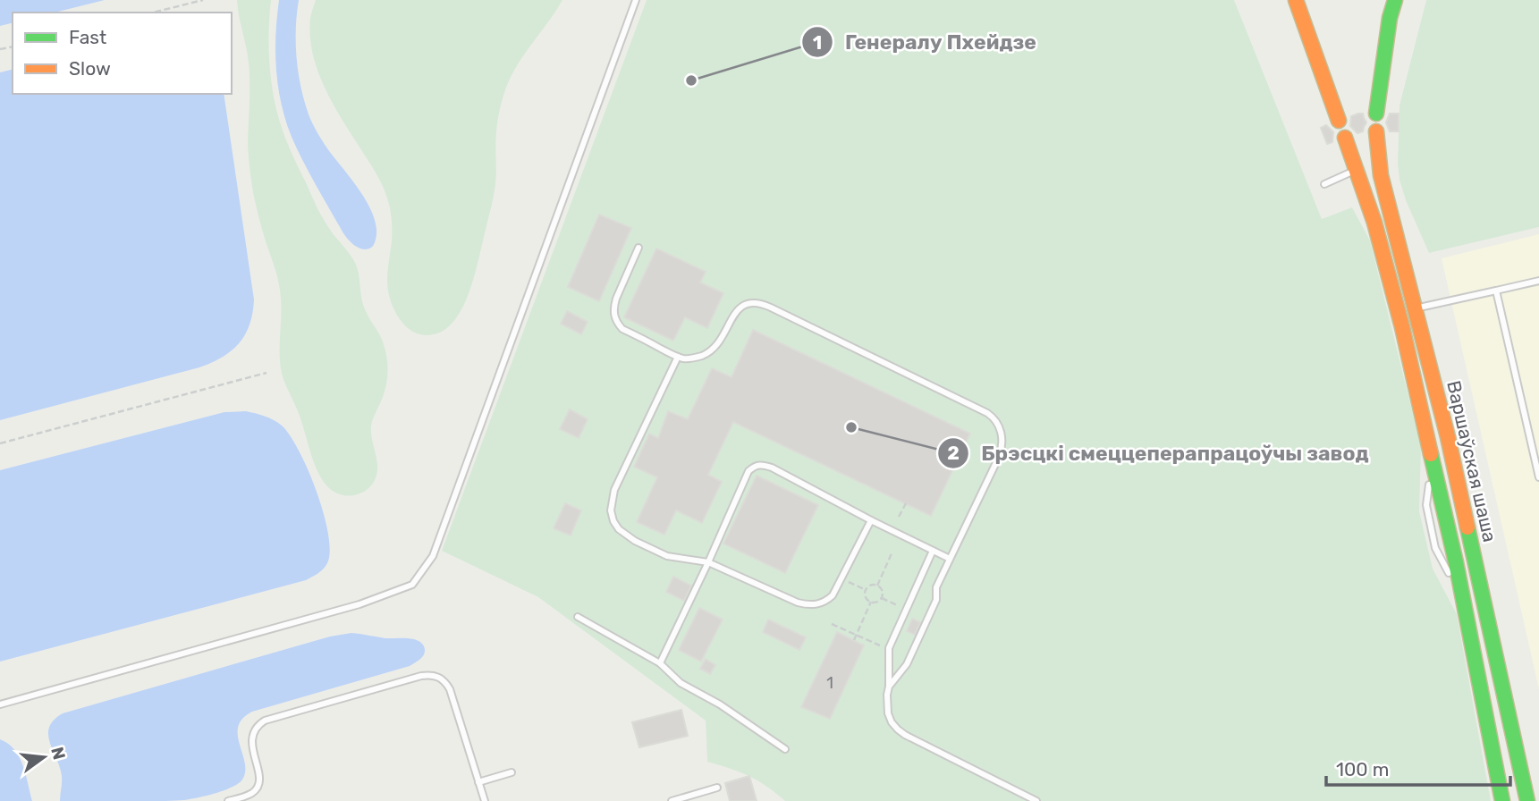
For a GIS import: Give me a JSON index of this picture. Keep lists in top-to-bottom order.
{
  "streets": {
    "highway": ["Варшаўская шаша"]
  },
  "places": ["Генералу Пхейдзе", "Брэсцкі смеццеперапрацоўчы завод"],
  "house_numbers": ["1"],
  "legend": ["Fast", "Slow"],
  "scale_bar": "100 m",
  "north": "right"
}
